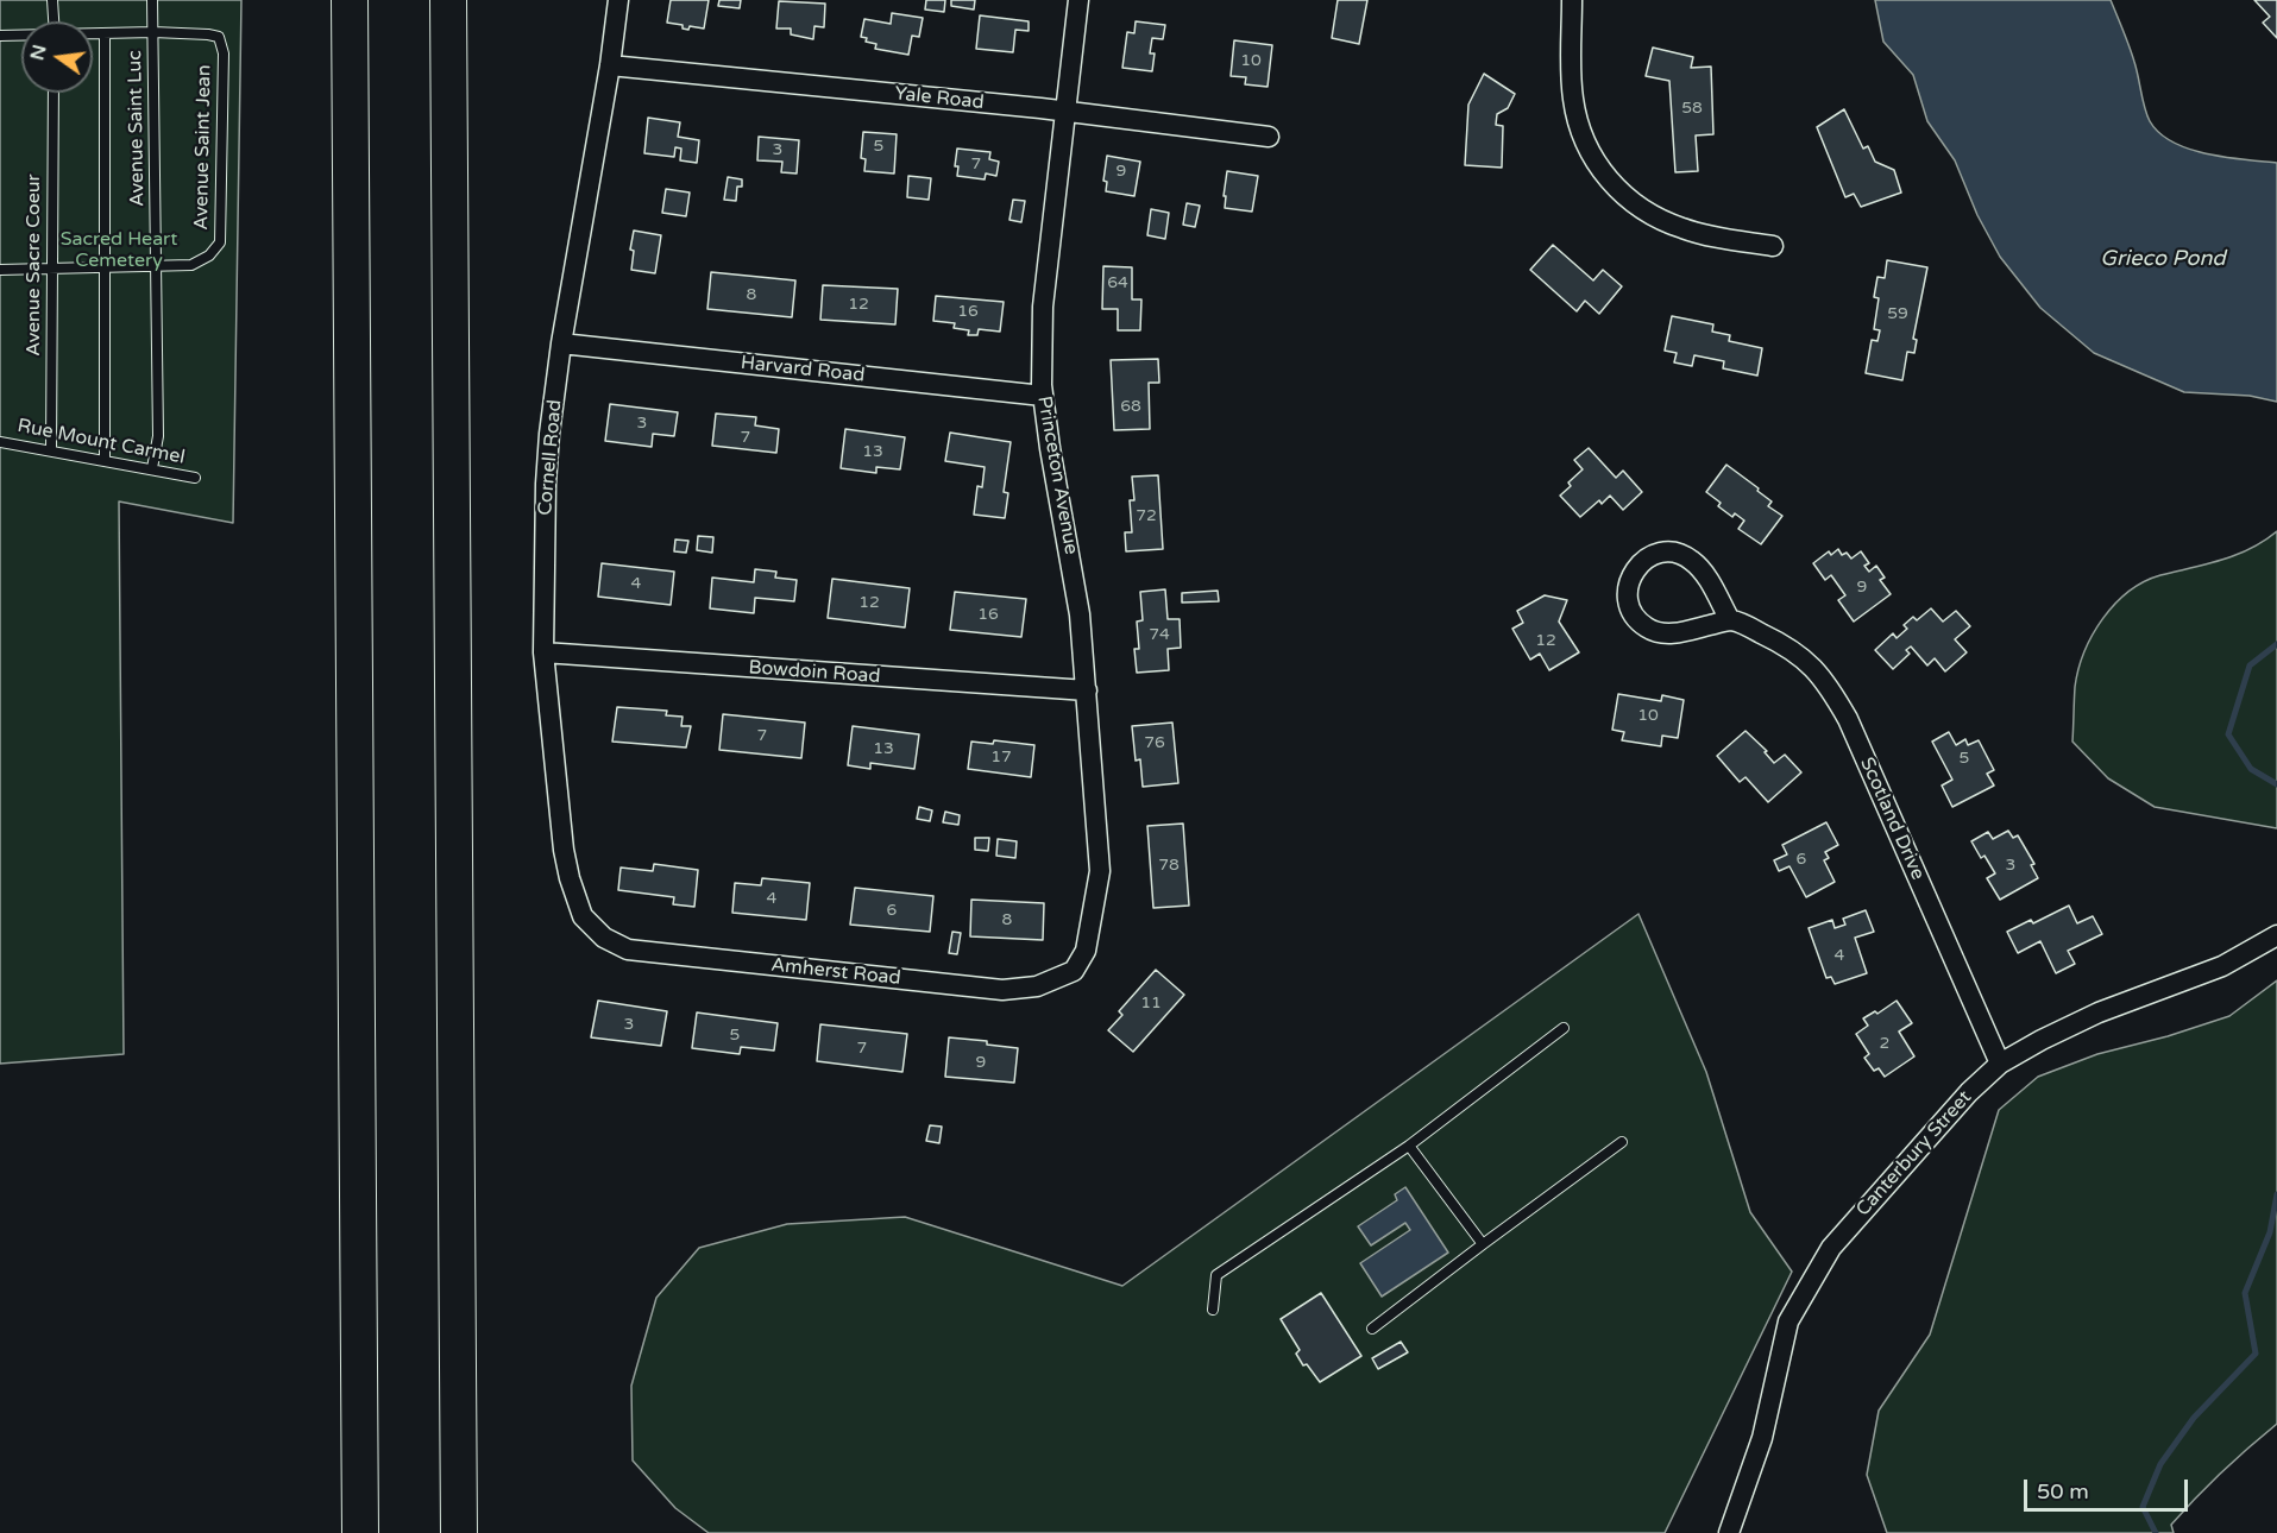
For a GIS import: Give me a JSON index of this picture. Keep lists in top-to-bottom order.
{
  "streets": {
    "street": [
      "Yale Road",
      "Harvard Road",
      "Cornell Road",
      "Princeton Avenue",
      "Bowdoin Road",
      "Scotland Drive",
      "Amherst Road",
      "Canterbury Street"
    ],
    "lane": [
      "Avenue Saint Luc",
      "Avenue Saint Jean",
      "Avenue Sacre Coeur",
      "Rue Mount Carmel"
    ]
  },
  "crossings": [
    ["Yale Road", "Cornell Road"],
    ["Yale Road", "Princeton Avenue"],
    ["Avenue Saint Luc", "Avenue Saint Jean"],
    ["Avenue Saint Luc", "Rue Mount Carmel"],
    ["Avenue Sacre Coeur", "Rue Mount Carmel"],
    ["Harvard Road", "Cornell Road"],
    ["Harvard Road", "Princeton Avenue"],
    ["Cornell Road", "Bowdoin Road"],
    ["Cornell Road", "Amherst Road"],
    ["Princeton Avenue", "Bowdoin Road"],
    ["Princeton Avenue", "Amherst Road"],
    ["Scotland Drive", "Canterbury Street"]
  ],
  "water": ["Grieco Pond"],
  "parks": ["Sacred Heart Cemetery"],
  "house_numbers": [
    "10",
    "58",
    "5",
    "3",
    "7",
    "9",
    "64",
    "8",
    "12",
    "16",
    "59",
    "68",
    "3",
    "7",
    "13",
    "72",
    "4",
    "9",
    "12",
    "16",
    "74",
    "12",
    "10",
    "7",
    "76",
    "13",
    "17",
    "5",
    "6",
    "78",
    "3",
    "4",
    "6",
    "8",
    "4",
    "11",
    "3",
    "5",
    "2",
    "7",
    "9"
  ],
  "scale_bar": "50 m",
  "north": "left"
}
